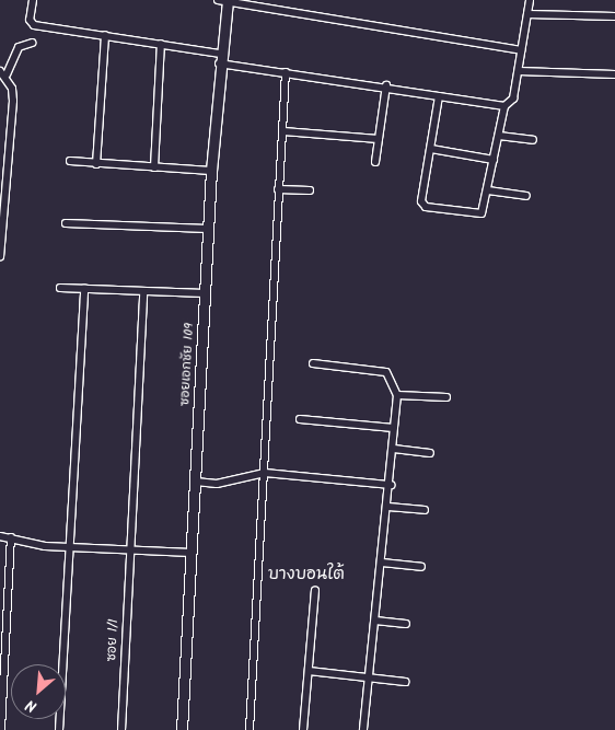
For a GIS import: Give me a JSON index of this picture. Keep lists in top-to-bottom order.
{
  "streets": {
    "street": ["ซอยเอกชัย 109", "ซอย 1/1"]
  },
  "districts": ["บางบอนใต้"],
  "north": "bottom left"
}
